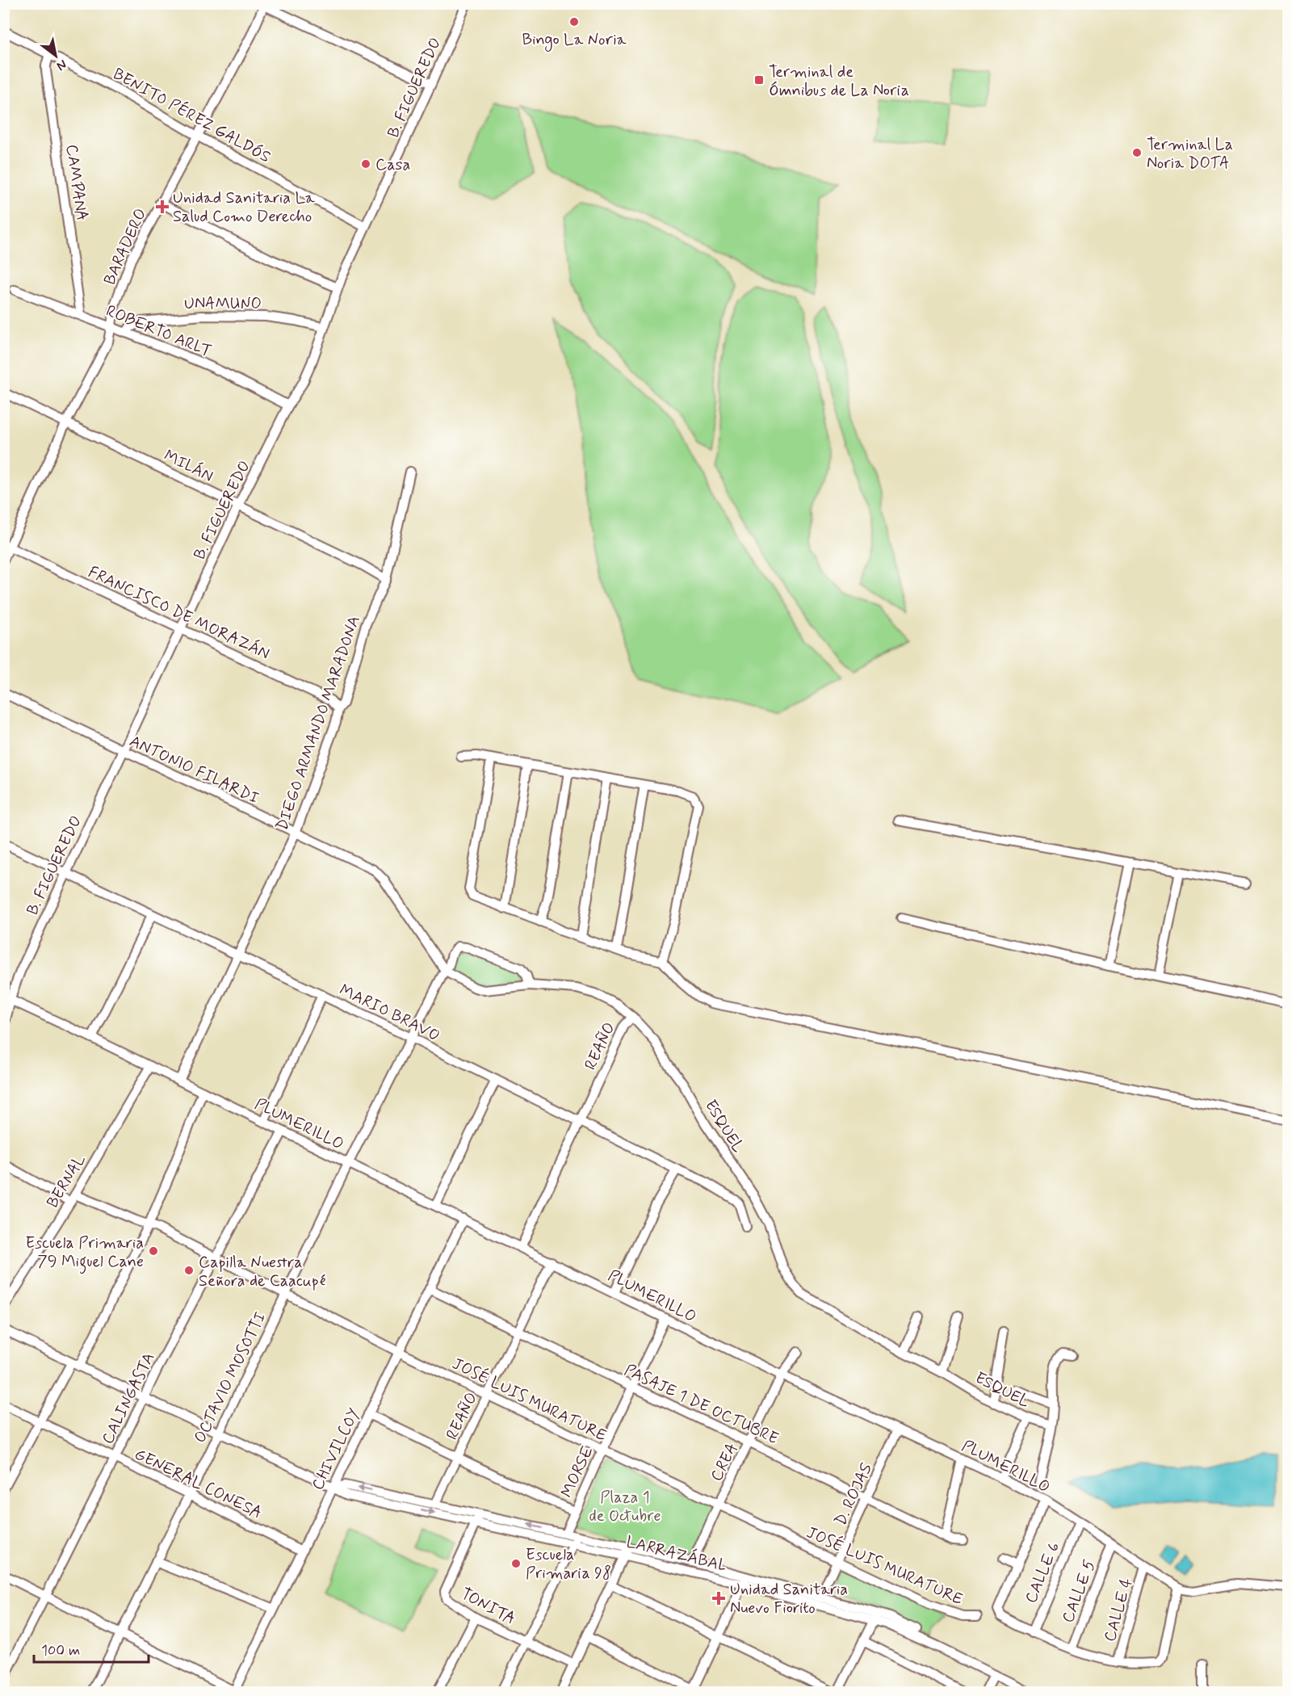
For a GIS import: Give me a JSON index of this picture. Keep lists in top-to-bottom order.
{
  "streets": {
    "street": [
      "B. FIGUEREDO",
      "BENITO PÉREZ GALDÓS",
      "CAMPANA",
      "BARADERO",
      "UNAMUNO",
      "ROBERTO ARLT",
      "MILÁN",
      "FRANCISCO DE MORAZÁN",
      "DIEGO ARMANDO MARADONA",
      "ANTONIO FILARDI",
      "MARIO BRAVO",
      "REAÑO",
      "PLUMERILLO",
      "ESQUEL",
      "BERNAL",
      "OCTAVIO MOSOTTI",
      "CALINGASTA",
      "JOSÉ LUIS MURATURE",
      "PASAJE 1 DE OCTUBRE",
      "CHIVILCOY",
      "CREA",
      "MORSE",
      "GENERAL CONESA",
      "D. ROJAS",
      "LARRAZÁBAL",
      "CALLE 6",
      "CALLE 5",
      "TONITA",
      "CALLE 4"
    ]
  },
  "crossings": [
    ["B. FIGUEREDO", "BENITO PÉREZ GALDÓS"],
    ["B. FIGUEREDO", "UNAMUNO"],
    ["B. FIGUEREDO", "ROBERTO ARLT"],
    ["B. FIGUEREDO", "MILÁN"],
    ["B. FIGUEREDO", "FRANCISCO DE MORAZÁN"],
    ["B. FIGUEREDO", "ANTONIO FILARDI"],
    ["B. FIGUEREDO", "MARIO BRAVO"],
    ["B. FIGUEREDO", "PLUMERILLO"],
    ["BENITO PÉREZ GALDÓS", "CAMPANA"],
    ["BENITO PÉREZ GALDÓS", "BARADERO"],
    ["CAMPANA", "ROBERTO ARLT"],
    ["BARADERO", "ROBERTO ARLT"],
    ["BARADERO", "MILÁN"],
    ["BARADERO", "FRANCISCO DE MORAZÁN"],
    ["UNAMUNO", "ROBERTO ARLT"],
    ["MILÁN", "DIEGO ARMANDO MARADONA"],
    ["FRANCISCO DE MORAZÁN", "DIEGO ARMANDO MARADONA"],
    ["DIEGO ARMANDO MARADONA", "ANTONIO FILARDI"],
    ["DIEGO ARMANDO MARADONA", "MARIO BRAVO"],
    ["DIEGO ARMANDO MARADONA", "PLUMERILLO"],
    ["ANTONIO FILARDI", "ESQUEL"],
    ["MARIO BRAVO", "REAÑO"],
    ["MARIO BRAVO", "OCTAVIO MOSOTTI"],
    ["REAÑO", "PLUMERILLO"],
    ["REAÑO", "ESQUEL"],
    ["REAÑO", "JOSÉ LUIS MURATURE"],
    ["REAÑO", "PASAJE 1 DE OCTUBRE"],
    ["REAÑO", "LARRAZÁBAL"],
    ["PLUMERILLO", "BERNAL"],
    ["PLUMERILLO", "OCTAVIO MOSOTTI"],
    ["PLUMERILLO", "CALINGASTA"],
    ["PLUMERILLO", "CHIVILCOY"],
    ["PLUMERILLO", "CREA"],
    ["PLUMERILLO", "MORSE"],
    ["PLUMERILLO", "D. ROJAS"],
    ["PLUMERILLO", "CALLE 6"],
    ["PLUMERILLO", "CALLE 5"],
    ["PLUMERILLO", "CALLE 4"],
    ["ESQUEL", "OCTAVIO MOSOTTI"],
    ["BERNAL", "JOSÉ LUIS MURATURE"],
    ["OCTAVIO MOSOTTI", "JOSÉ LUIS MURATURE"],
    ["OCTAVIO MOSOTTI", "GENERAL CONESA"],
    ["OCTAVIO MOSOTTI", "LARRAZÁBAL"],
    ["CALINGASTA", "JOSÉ LUIS MURATURE"],
    ["CALINGASTA", "GENERAL CONESA"],
    ["CALINGASTA", "LARRAZÁBAL"],
    ["JOSÉ LUIS MURATURE", "CHIVILCOY"],
    ["JOSÉ LUIS MURATURE", "CREA"],
    ["JOSÉ LUIS MURATURE", "MORSE"],
    ["JOSÉ LUIS MURATURE", "D. ROJAS"],
    ["PASAJE 1 DE OCTUBRE", "CHIVILCOY"],
    ["PASAJE 1 DE OCTUBRE", "CREA"],
    ["PASAJE 1 DE OCTUBRE", "MORSE"],
    ["PASAJE 1 DE OCTUBRE", "D. ROJAS"],
    ["CHIVILCOY", "GENERAL CONESA"],
    ["CHIVILCOY", "LARRAZÁBAL"],
    ["CREA", "LARRAZÁBAL"],
    ["MORSE", "LARRAZÁBAL"],
    ["D. ROJAS", "LARRAZÁBAL"],
    ["LARRAZÁBAL", "TONITA"]
  ],
  "parks": ["Plaza 1 de Octubre"],
  "places": {
    "other": [
      "Bingo La Noria",
      "Terminal La Noria DOTA",
      "Casa",
      "Escuela Primaria 79 Miguel Cane",
      "Capilla Nuestra Señora de Caacupé",
      "Escuela Primaria 98"
    ],
    "transit": ["Terminal de Ómnibus de La Noria"],
    "health": ["Unidad Sanitaria La Salud Como Derecho", "Unidad Sanitaria Nuevo Fiorito"]
  },
  "scale_bar": "100 m",
  "north": "bottom right"
}
